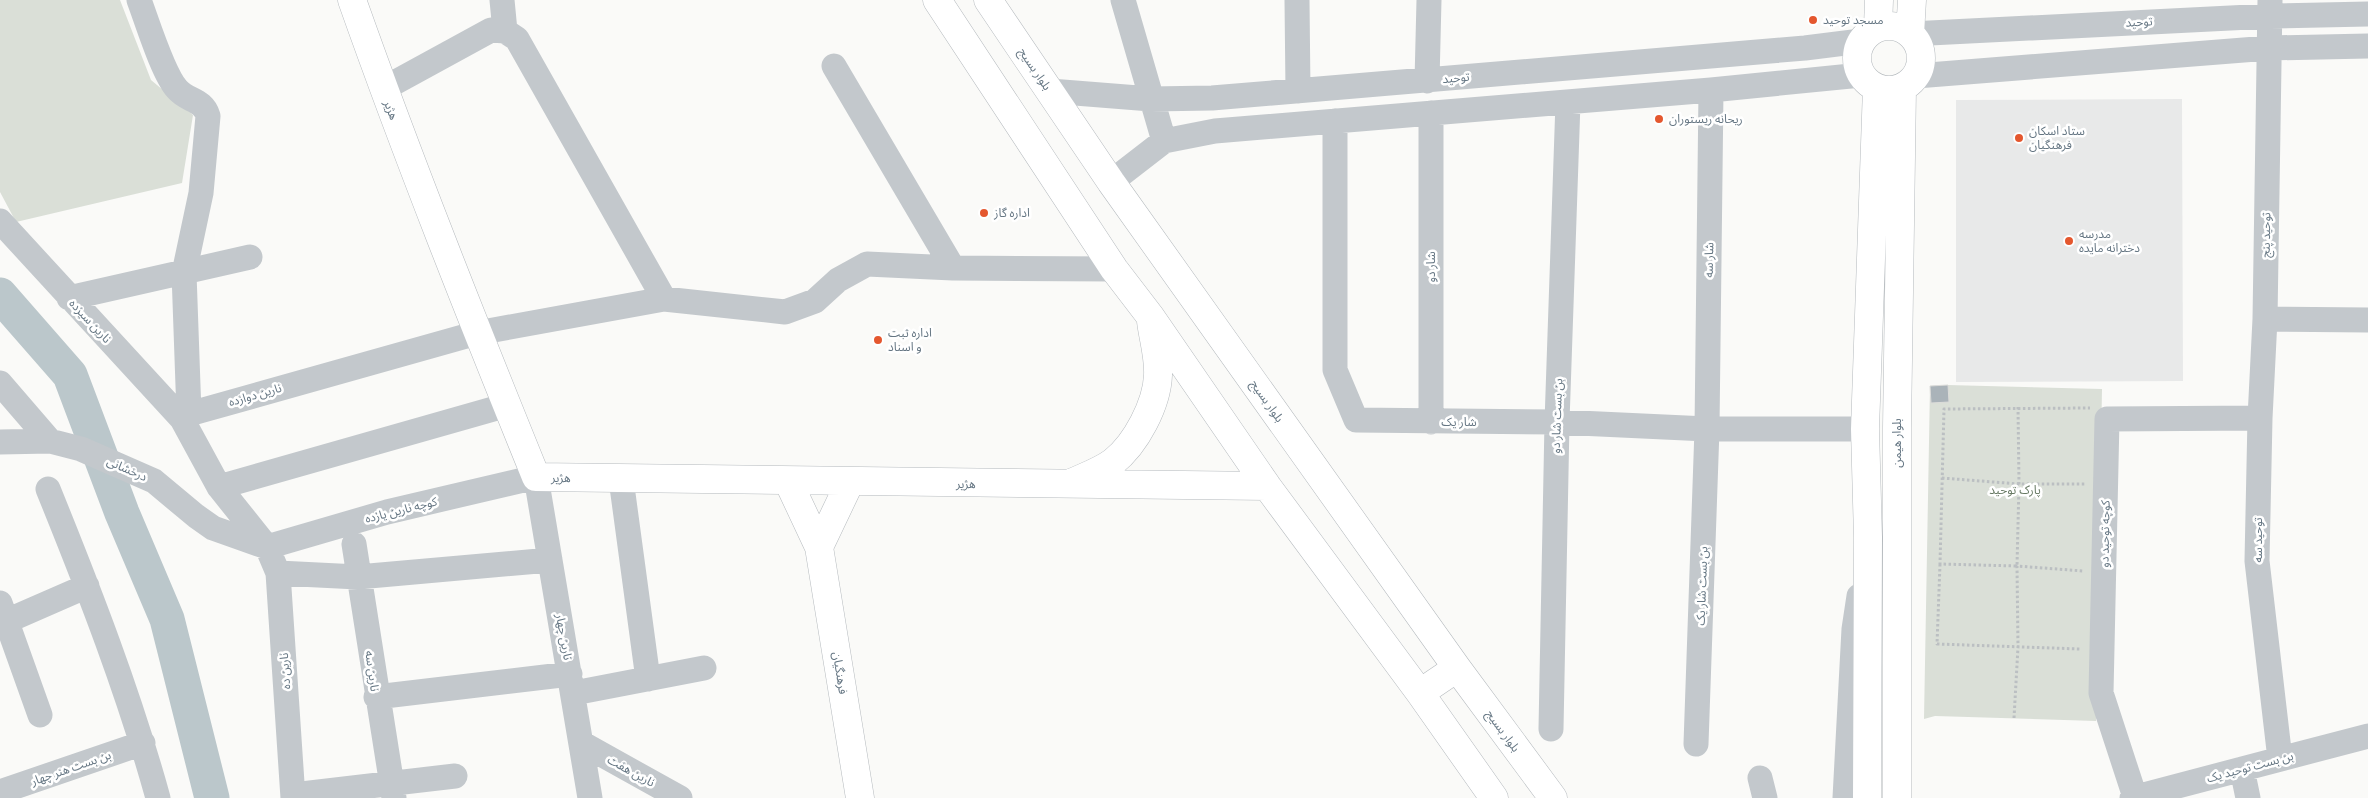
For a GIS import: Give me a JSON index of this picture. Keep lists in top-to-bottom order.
{
  "streets": {
    "main road": [
      "بلوار بسیج",
      "هژیر",
      "بلوار هیمن",
      "فرهنگیان"
    ],
    "street": [
      "توحید",
      "توحید پنج",
      "شار سه",
      "شار دو",
      "نارین سیزده",
      "نارین دوازده",
      "بن بست شار دو",
      "شار یک",
      "درخشانی",
      "کوچه نارین یازده",
      "کوچه توحید دو",
      "توحید سه",
      "بن بست شار یک",
      "نارین چهار",
      "نارین ده",
      "نارین سه",
      "بن بست توحید یک",
      "بن بست هنر چهار",
      "نارین هفت"
    ]
  },
  "crossings": [
    ["توحید", "بلوار بسیج"],
    ["توحید", "توحید پنج"],
    ["توحید", "بلوار هیمن"],
    ["هژیر", "نارین دوازده"],
    ["هژیر", "کوچه نارین یازده"],
    ["هژیر", "نارین چهار"],
    ["هژیر", "فرهنگیان"],
    ["توحید پنج", "توحید سه"],
    ["شار سه", "شار یک"],
    ["شار سه", "بن بست شار یک"],
    ["شار دو", "شار یک"],
    ["نارین سیزده", "نارین دوازده"],
    ["بن بست شار دو", "شار یک"],
    ["شار یک", "بن بست شار یک"],
    ["درخشانی", "کوچه نارین یازده"],
    ["درخشانی", "نارین ده"],
    ["کوچه نارین یازده", "نارین چهار"],
    ["کوچه نارین یازده", "نارین ده"],
    ["کوچه توحید دو", "توحید سه"],
    ["کوچه توحید دو", "بن بست توحید یک"],
    ["توحید سه", "بن بست توحید یک"],
    ["نارین چهار", "نارین هفت"]
  ],
  "parks": ["پارک توحید"],
  "places": [
    "مسجد توحید",
    "ریحانە ریستوران",
    "ستاد اسکان فرهنگیان",
    "اداره گاز",
    "مدرسه دخترانه مایده",
    "اداره ثبت و اسناد"
  ]
}
